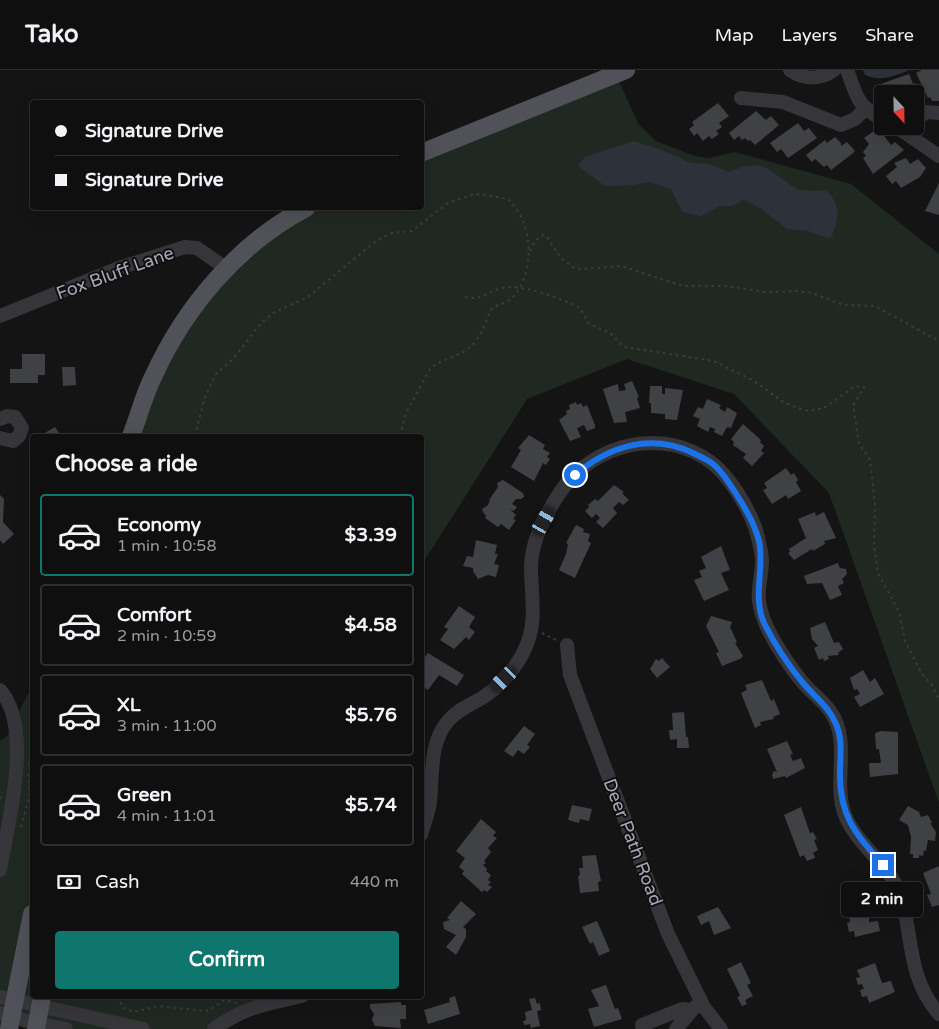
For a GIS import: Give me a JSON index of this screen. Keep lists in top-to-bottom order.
{
  "streets": {
    "street": ["Fox Bluff Lane", "Deer Path Road"]
  },
  "north": "bottom",
  "page": {
    "header": "Tako",
    "nav": ["Map", "Layers", "Share"],
    "banner": ["Signature Drive", "Signature Drive"],
    "heading": "Choose a ride",
    "list": [
      {
        "name": "Economy",
        "note": "1 min · 10:58",
        "value": "$3.39"
      },
      {
        "name": "Comfort",
        "note": "2 min · 10:59",
        "value": "$4.58"
      },
      {
        "name": "XL",
        "note": "3 min · 11:00",
        "value": "$5.76"
      },
      {
        "name": "Green",
        "note": "4 min · 11:01",
        "value": "$5.74"
      }
    ],
    "pay": ["Cash", "440 m"],
    "bubble": "2 min",
    "buttons": "Confirm"
  }
}
